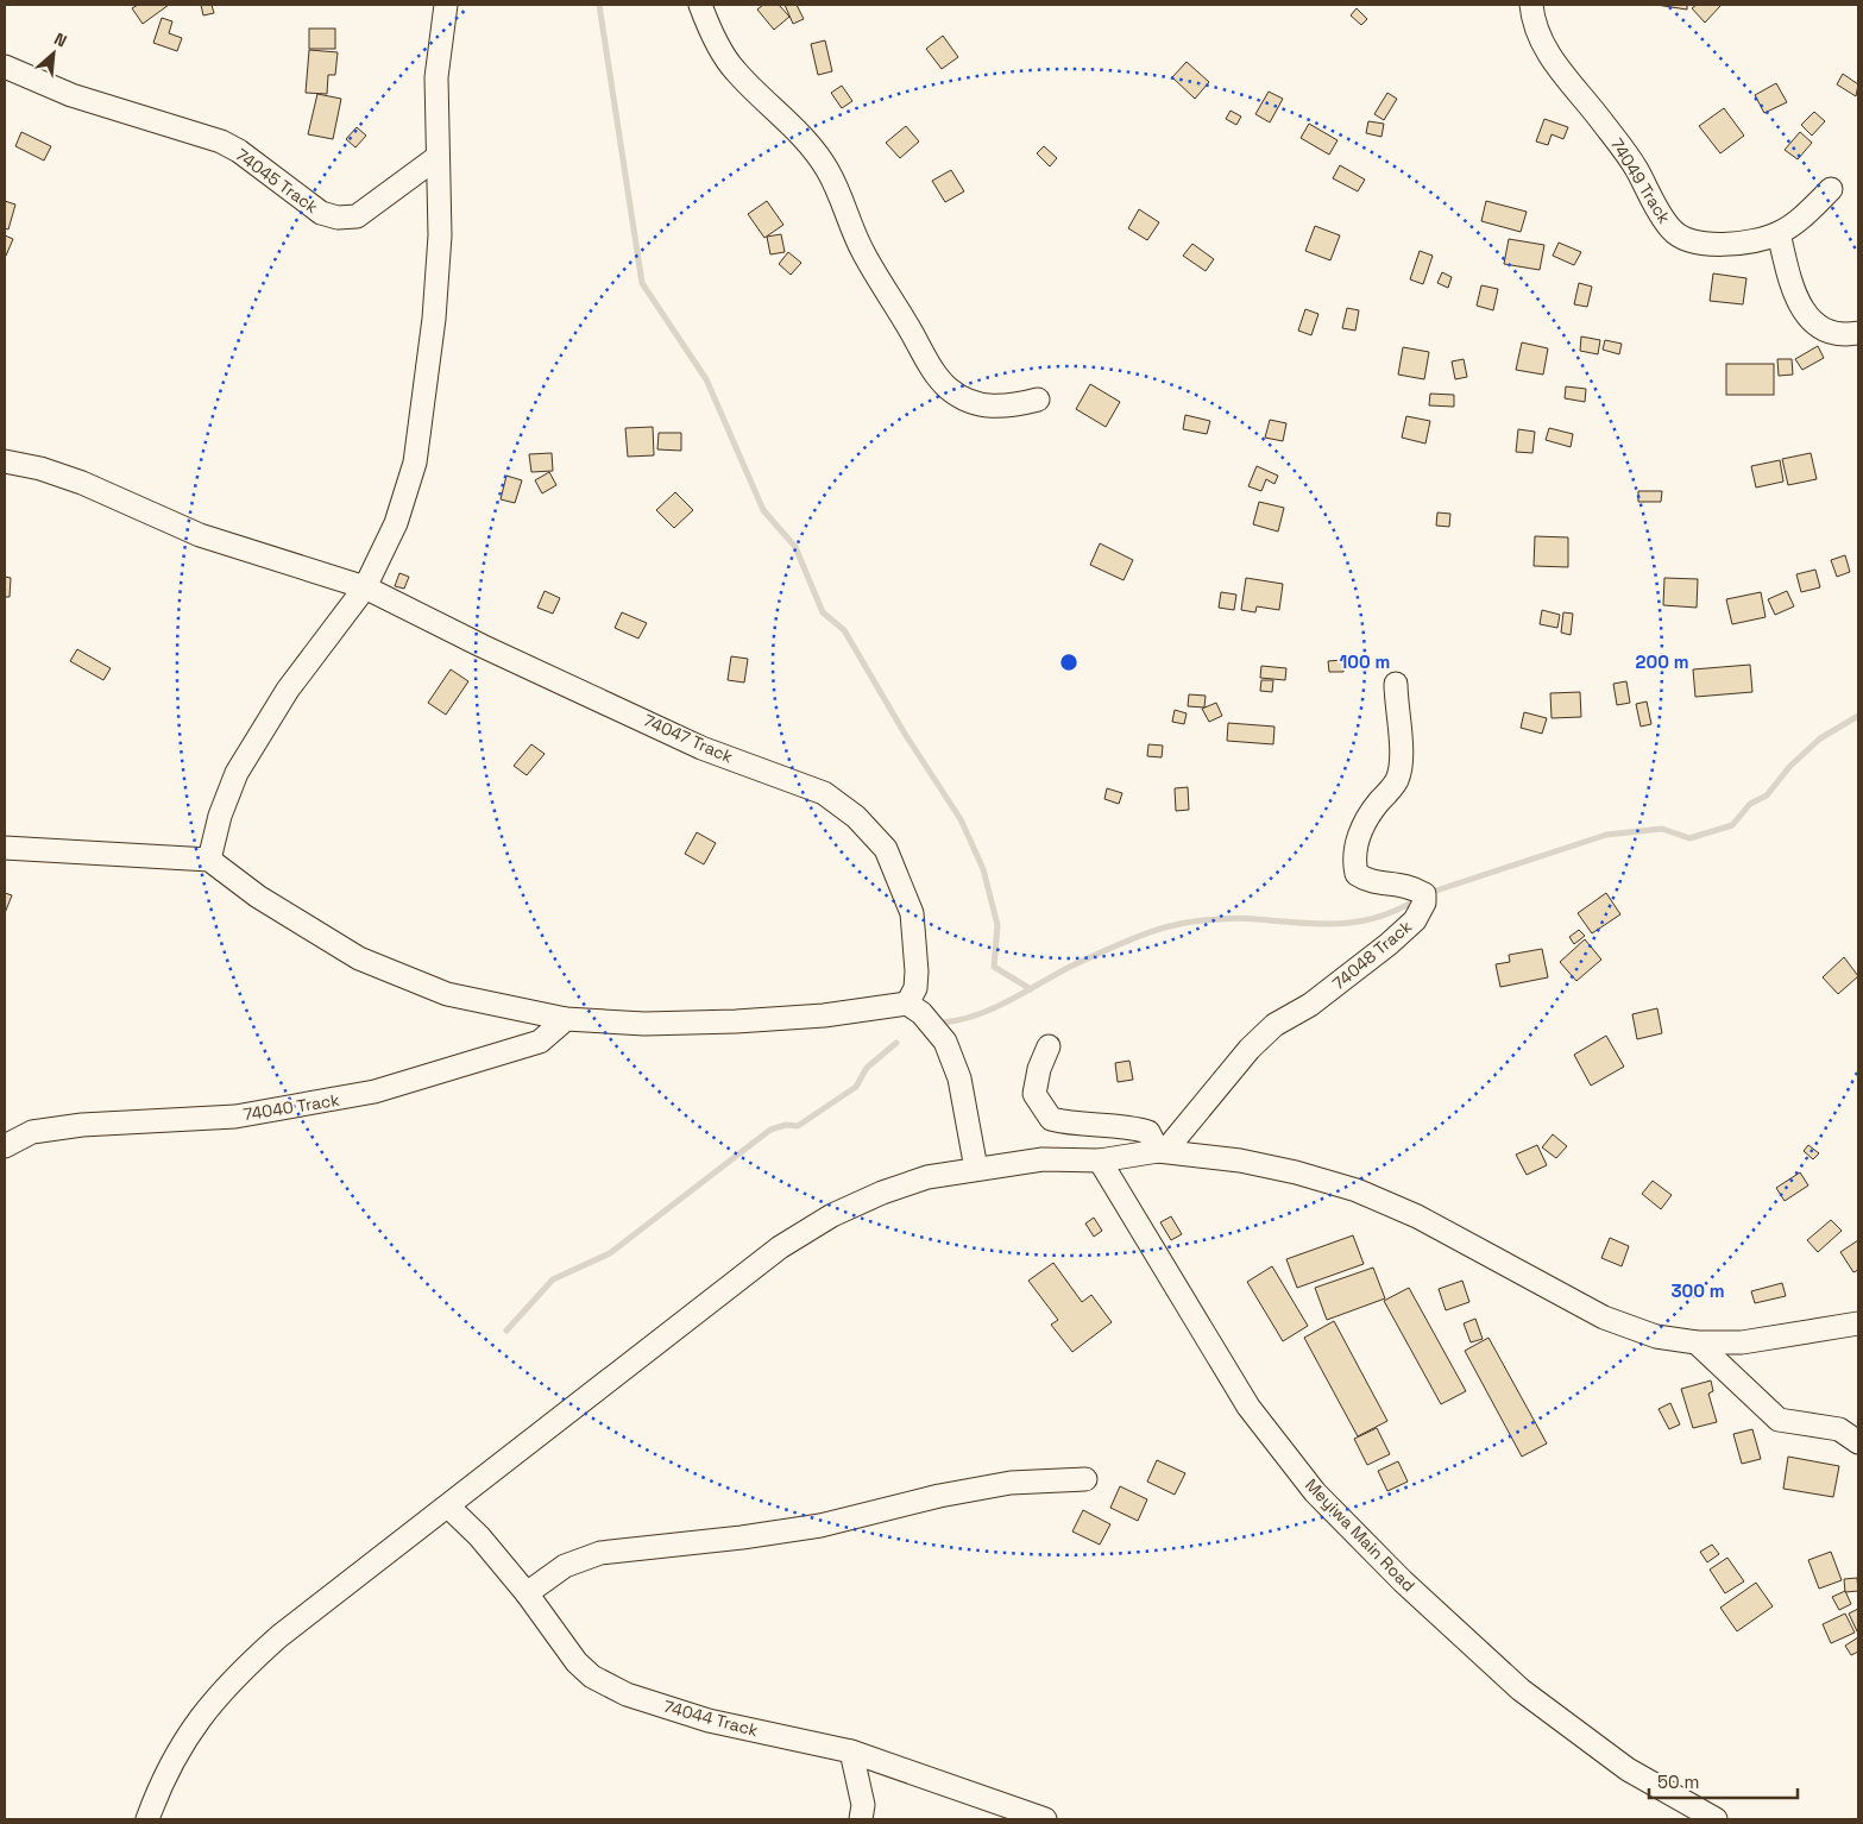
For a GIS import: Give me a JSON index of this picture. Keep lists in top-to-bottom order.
{
  "streets": {
    "street": [
      "74045 Track",
      "74049 Track",
      "74047 Track",
      "74048 Track",
      "74040 Track",
      "Meyiwa Main Road",
      "74044 Track"
    ]
  },
  "scale_bar": "50 m",
  "north": "top right",
  "rings": ["100 m", "200 m", "300 m"]
}
